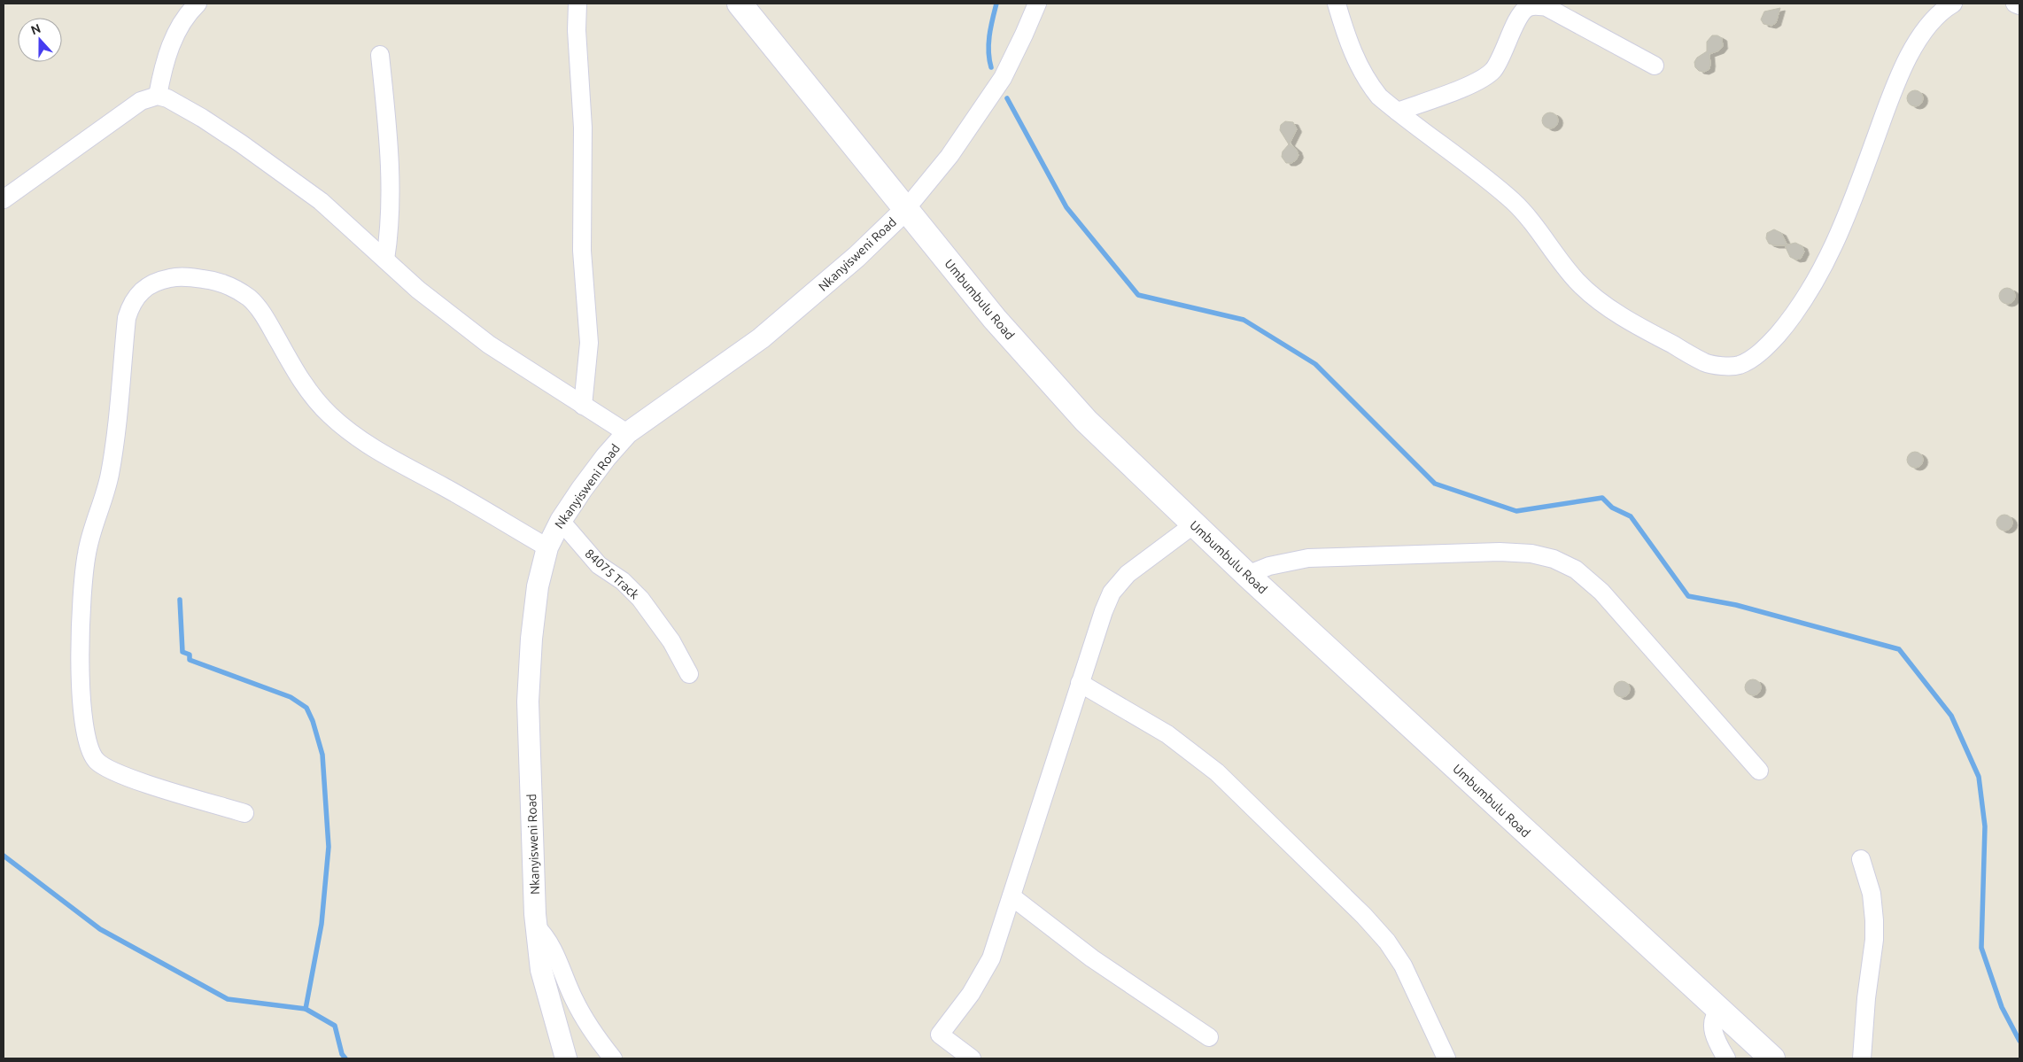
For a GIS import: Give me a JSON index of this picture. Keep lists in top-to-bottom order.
{
  "streets": {
    "main road": ["Umbumbulu Road"],
    "street": ["Nkanyisweni Road", "84075 Track"]
  },
  "crossings": [
    ["Nkanyisweni Road", "Umbumbulu Road"],
    ["Nkanyisweni Road", "84075 Track"]
  ],
  "north": "top"
}
